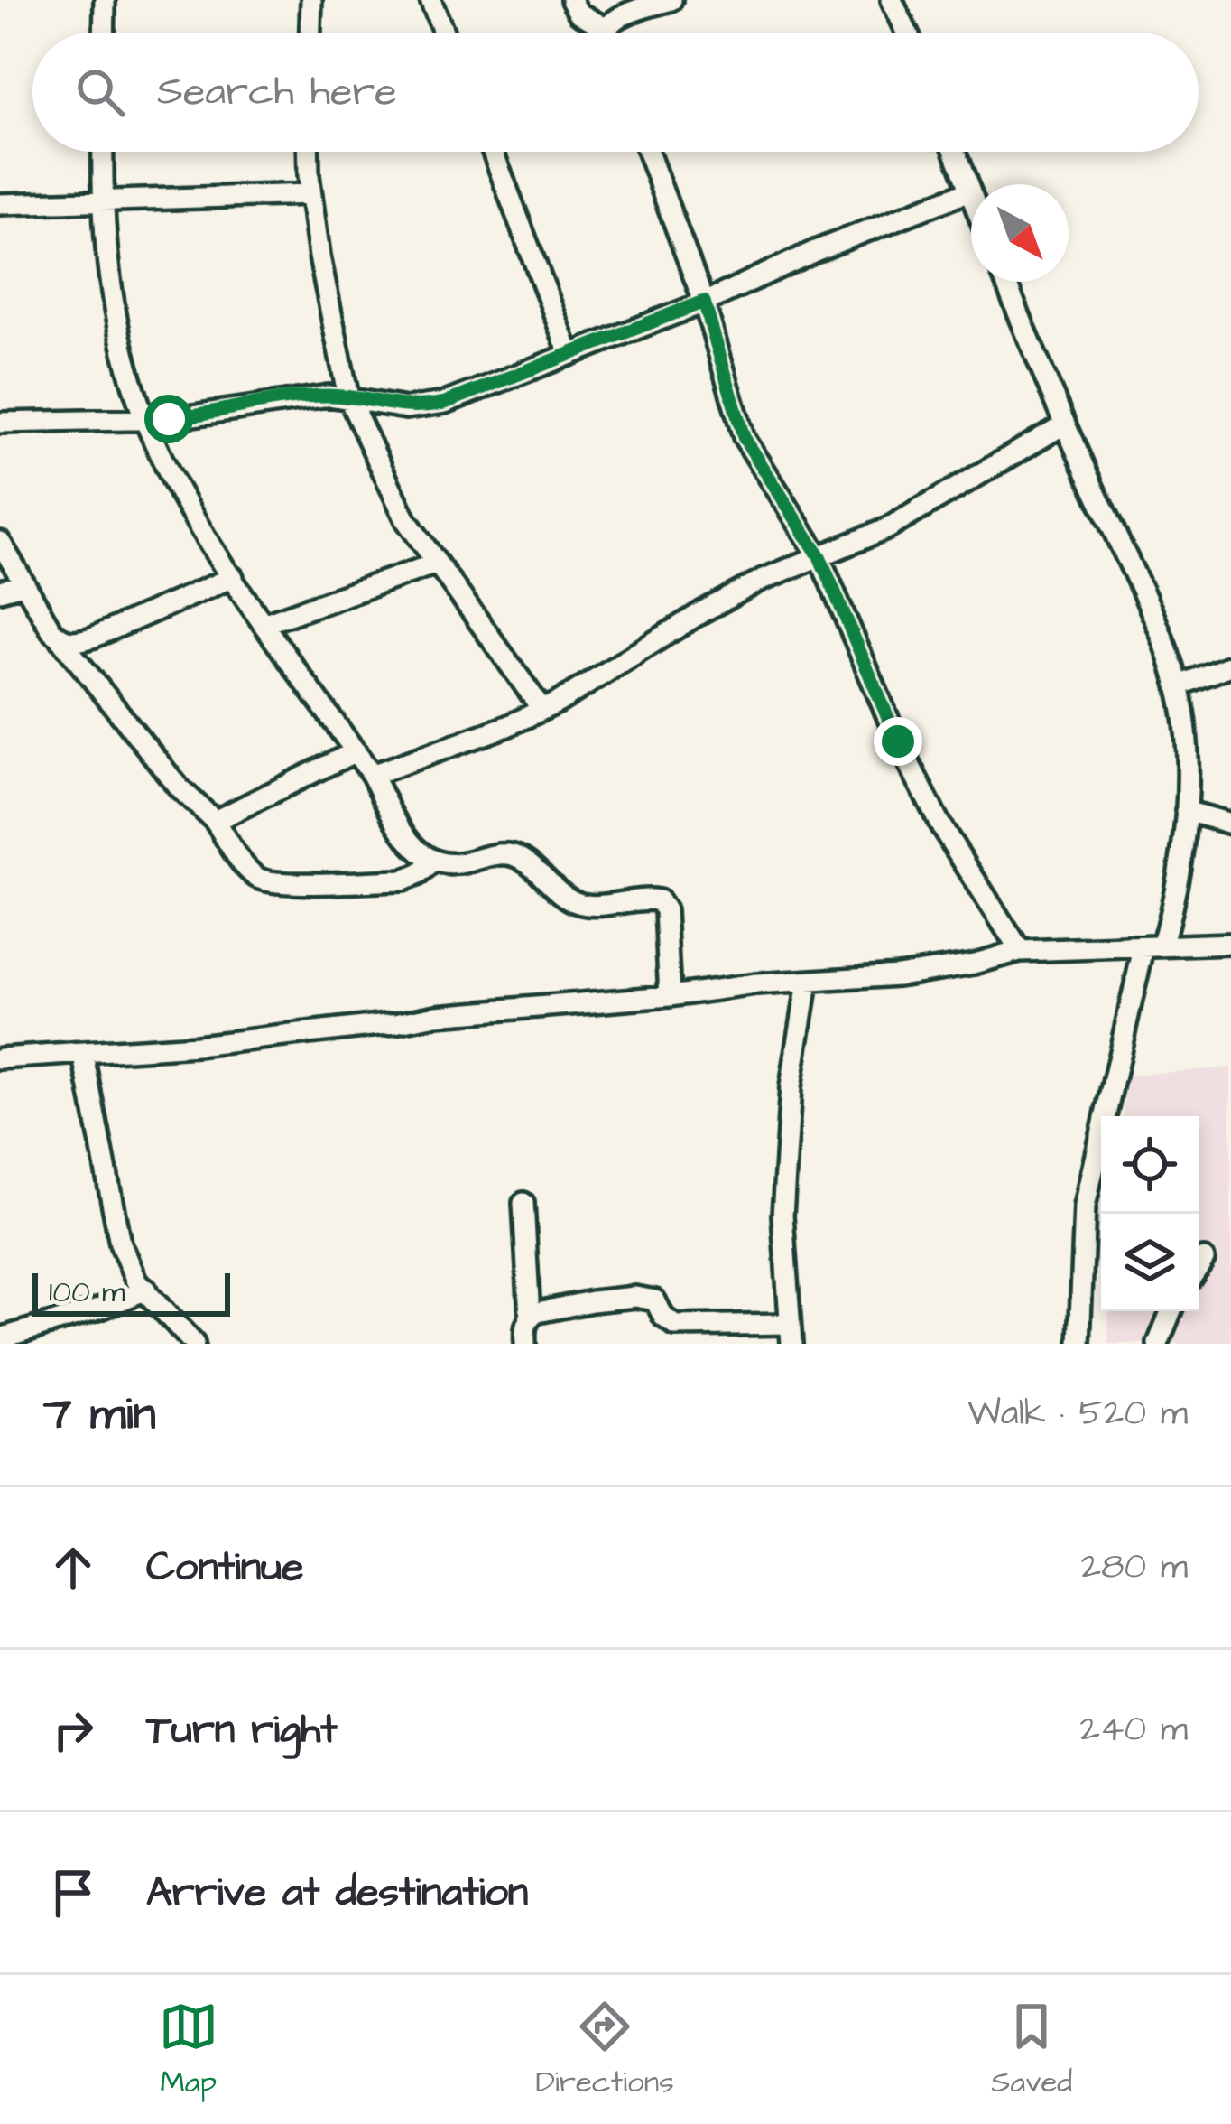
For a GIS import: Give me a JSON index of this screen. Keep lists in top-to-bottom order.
{
  "scale_bar": "100 m",
  "north": "bottom right",
  "page": {
    "search": "Search here",
    "scale": "100 m",
    "heading": ["7 min", "Walk · 520 m"],
    "list": [
      ["Continue", "280 m"],
      ["Turn right", "240 m"],
      "Arrive at destination"
    ],
    "nav": ["Map", "Directions", "Saved"]
  }
}
